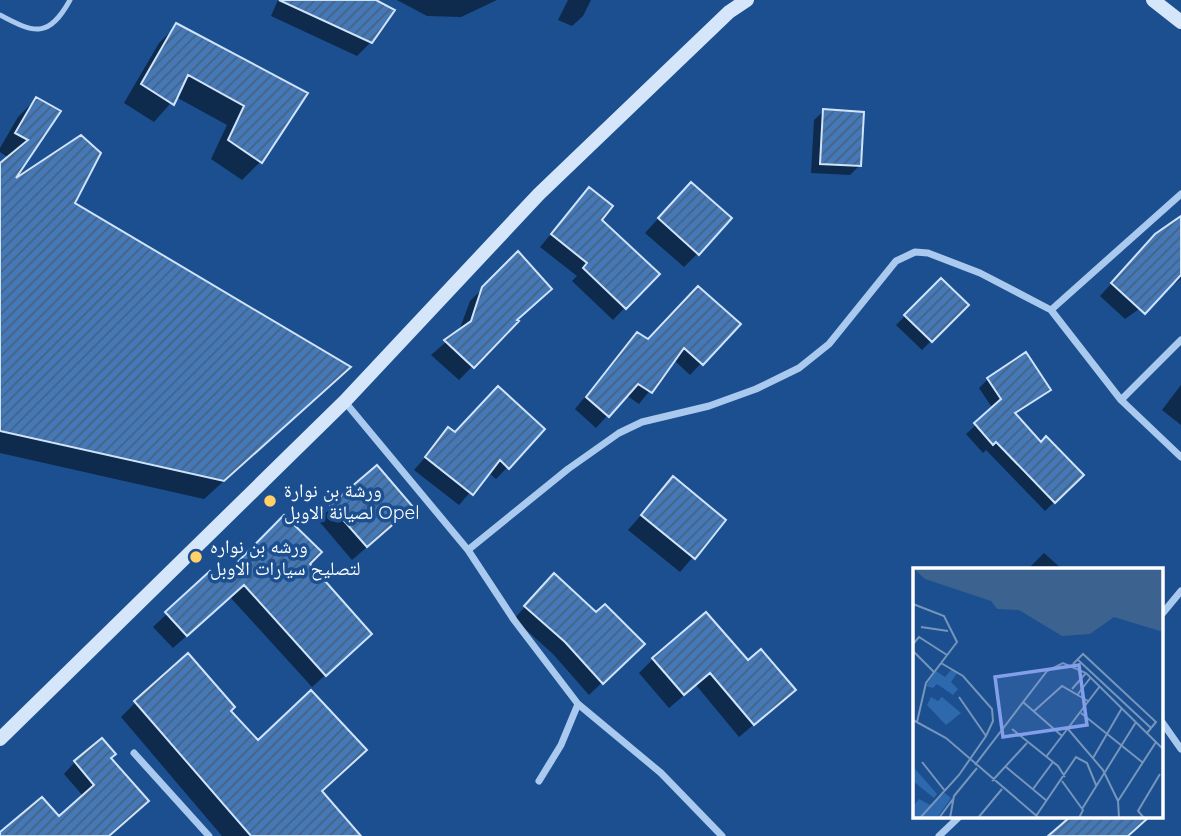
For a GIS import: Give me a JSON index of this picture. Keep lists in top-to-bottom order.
{
  "places": ["ورشة بن نوارة لصيانة الاوبل Opel", "ورشه بن نواره لتصليح سيارات الاوبل"]
}
